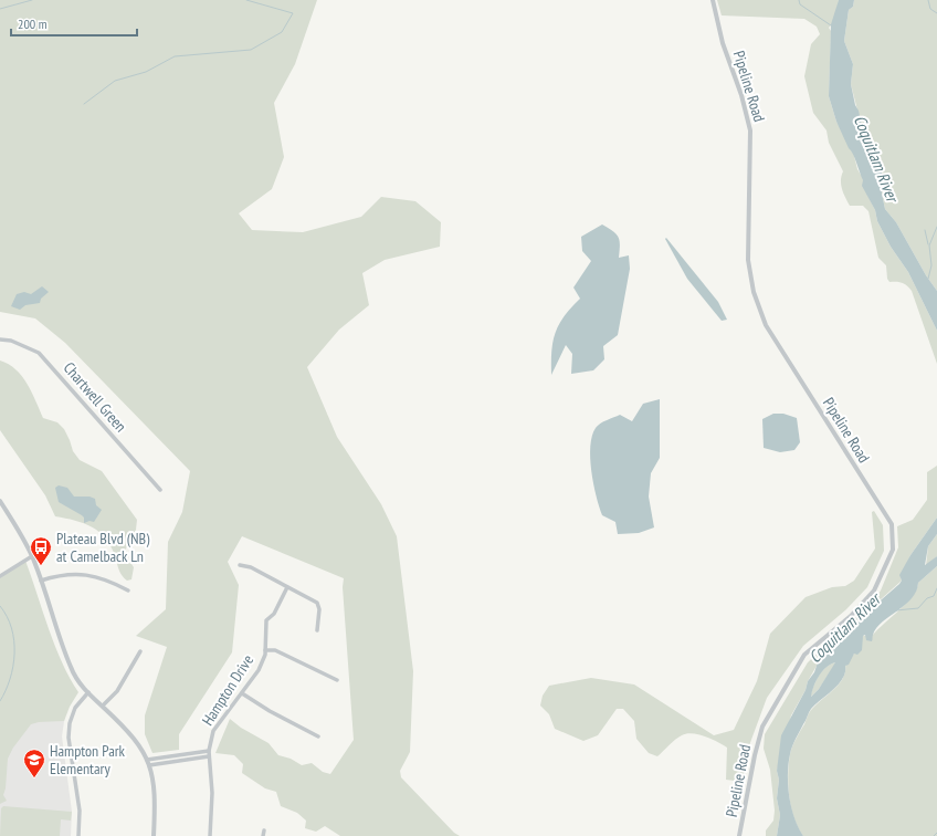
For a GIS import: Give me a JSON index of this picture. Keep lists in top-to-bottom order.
{
  "streets": {
    "street": ["Pipeline Road", "Chartwell Green", "Hampton Drive"]
  },
  "water": ["Coquitlam River"],
  "places": {
    "bus stop": ["Plateau Blvd (NB) at Camelback Ln"],
    "school or university": ["Hampton Park Elementary"]
  },
  "scale_bar": "200 m"
}
